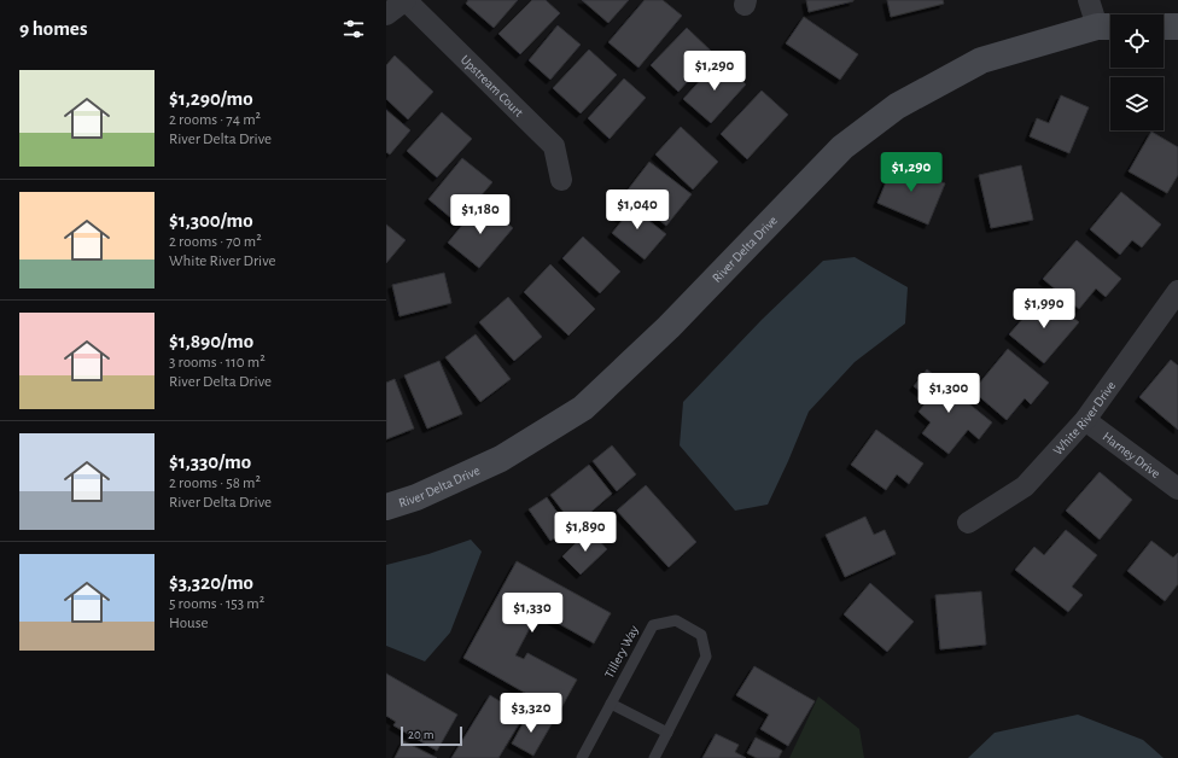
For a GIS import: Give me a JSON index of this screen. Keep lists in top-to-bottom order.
{
  "streets": {
    "street": [
      "Upstream Court",
      "River Delta Drive",
      "White River Drive",
      "Harney Drive"
    ],
    "lane": ["Tillery Way"]
  },
  "crossings": [
    ["White River Drive", "Harney Drive"]
  ],
  "scale_bar": "20 m",
  "page": {
    "heading": "9 homes",
    "price": [
      "$1,290",
      "$1,290",
      "$1,040",
      "$1,180",
      "$1,990",
      "$1,300",
      "$1,890",
      "$1,330",
      "$3,320"
    ],
    "list": [
      {
        "name": "$1,290/mo",
        "note": "2 rooms · 74 m² · River Delta Drive"
      },
      {
        "name": "$1,300/mo",
        "note": "2 rooms · 70 m² · White River Drive"
      },
      {
        "name": "$1,890/mo",
        "note": "3 rooms · 110 m² · River Delta Drive"
      },
      {
        "name": "$1,330/mo",
        "note": "2 rooms · 58 m² · River Delta Drive"
      },
      {
        "name": "$3,320/mo",
        "note": "5 rooms · 153 m² · House"
      }
    ],
    "scale": "20 m"
  }
}
